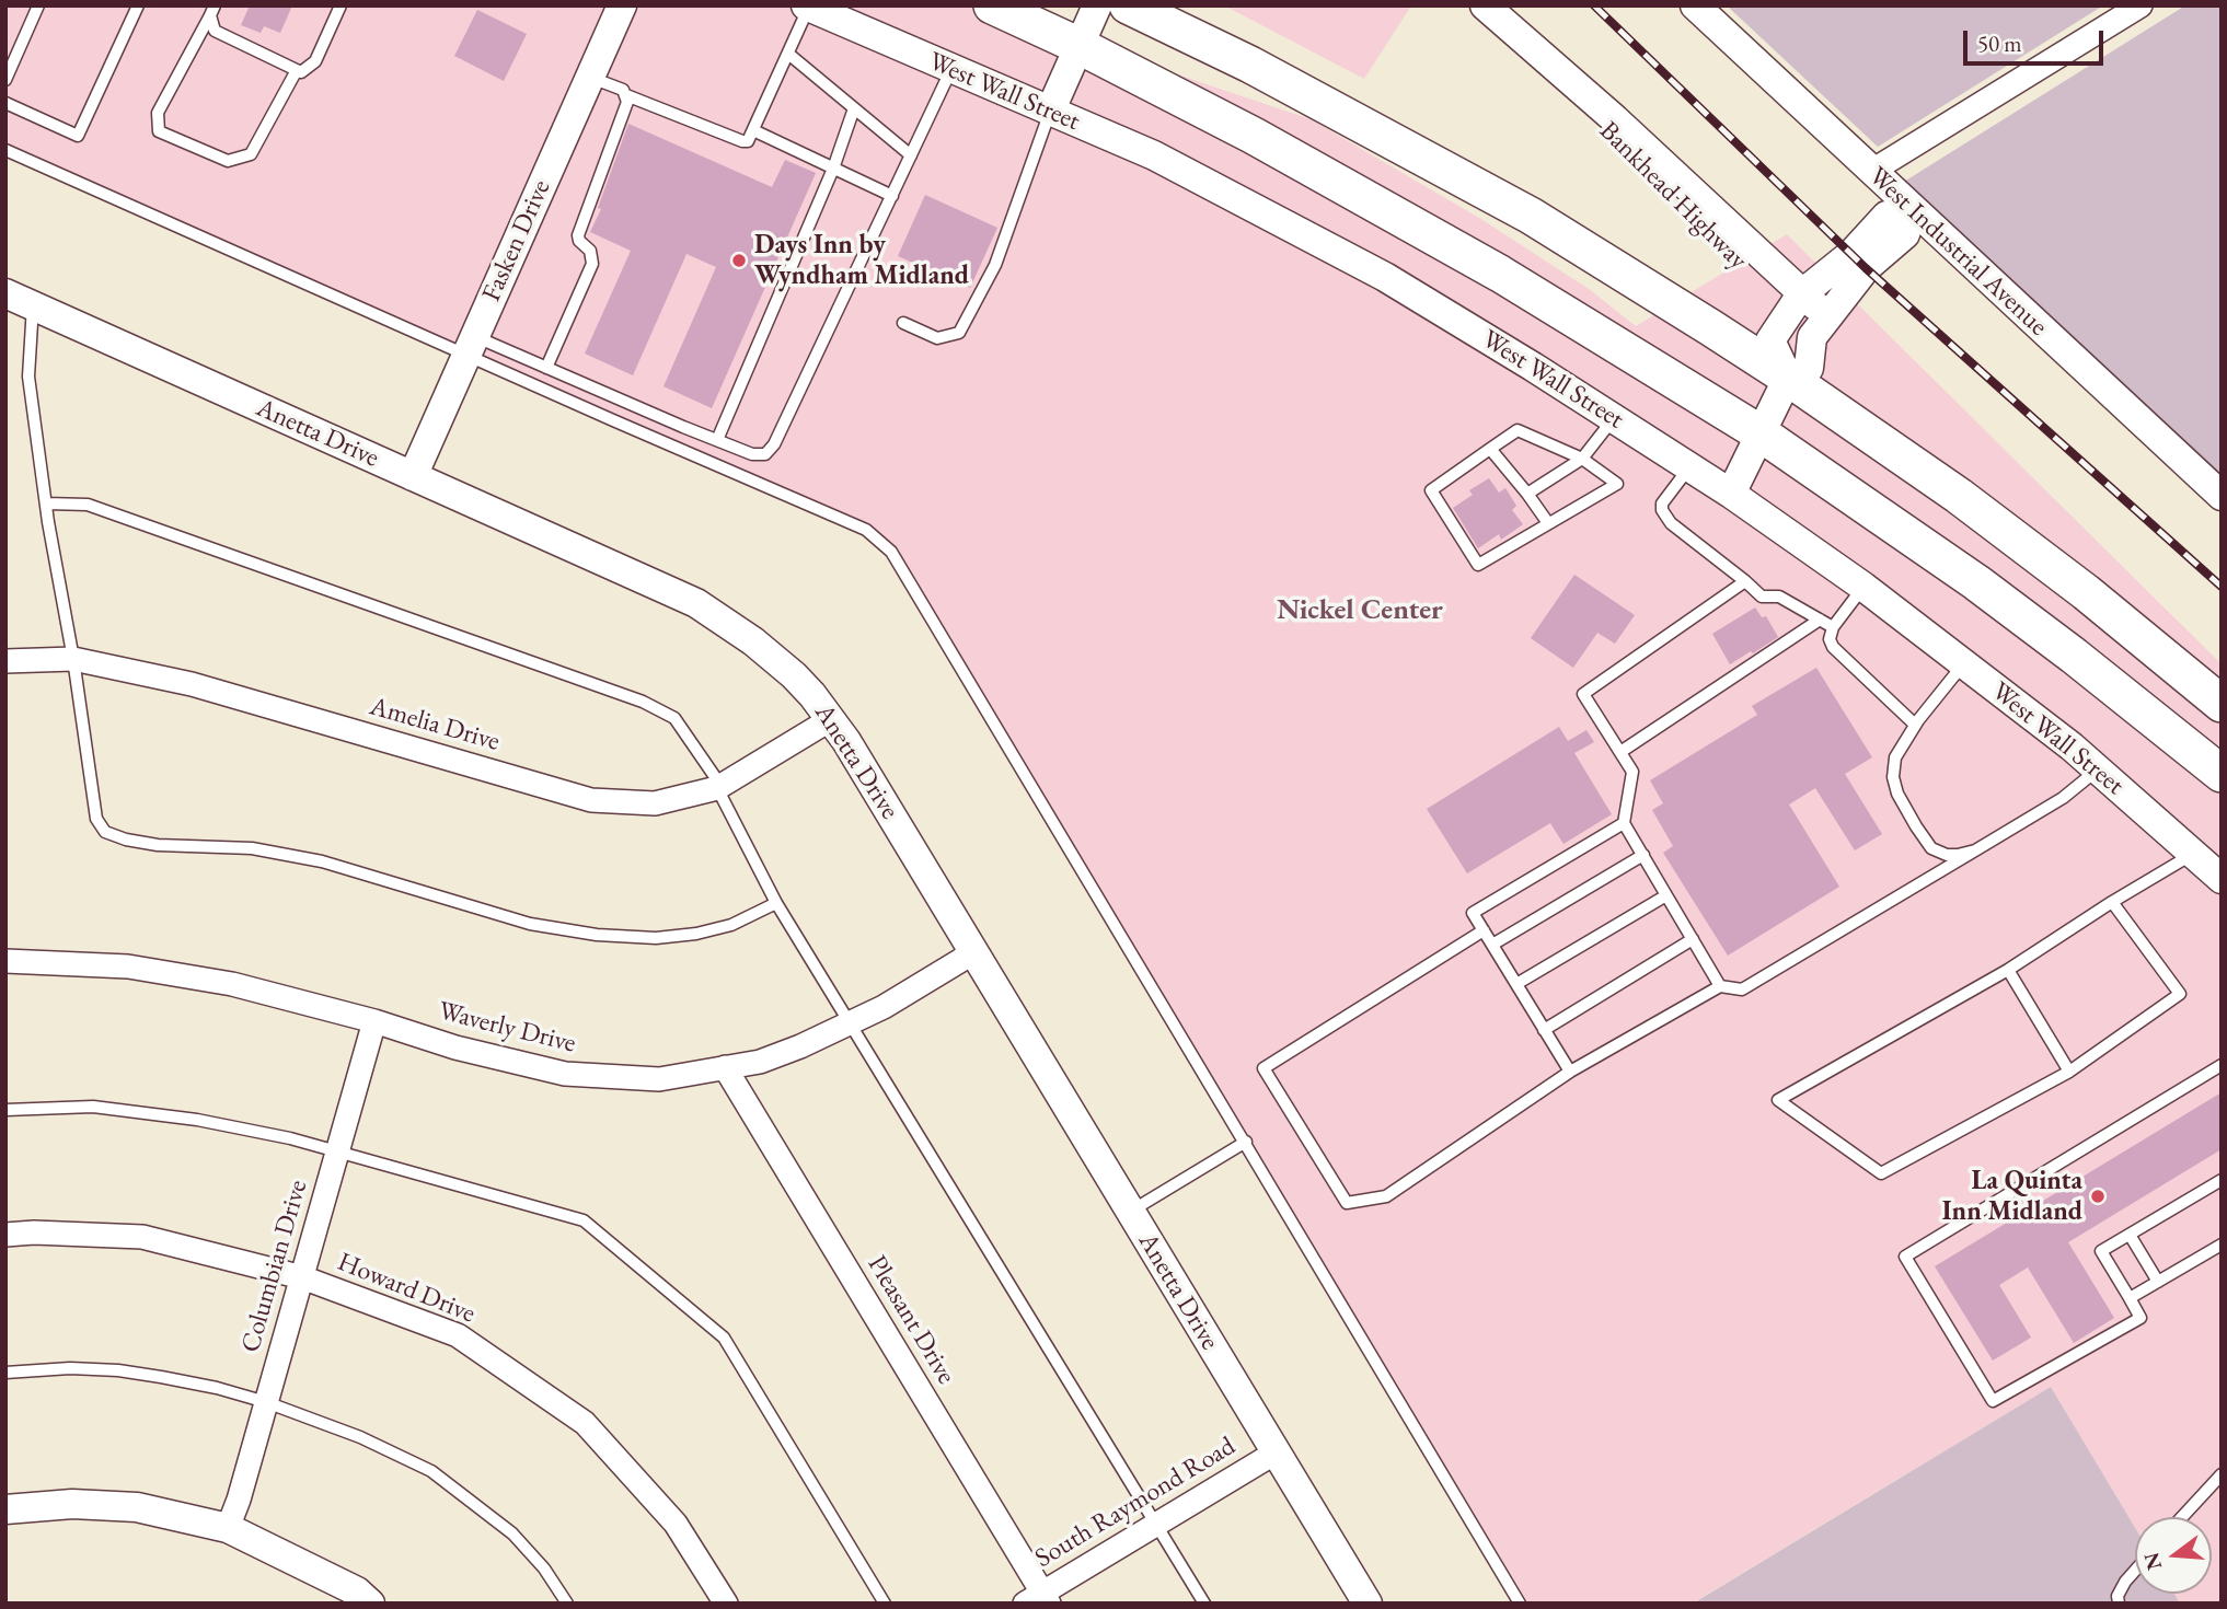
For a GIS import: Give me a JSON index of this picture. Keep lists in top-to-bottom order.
{
  "streets": {
    "street": [
      "West Wall Street",
      "Bankhead Highway",
      "Fasken Drive",
      "West Industrial Avenue",
      "Anetta Drive",
      "Amelia Drive",
      "Waverly Drive",
      "Columbian Drive",
      "Howard Drive",
      "Pleasant Drive",
      "South Raymond Road"
    ]
  },
  "crossings": [
    ["Fasken Drive", "Anetta Drive"],
    ["Anetta Drive", "Amelia Drive"],
    ["Anetta Drive", "Waverly Drive"],
    ["Anetta Drive", "South Raymond Road"],
    ["Waverly Drive", "Columbian Drive"],
    ["Waverly Drive", "Pleasant Drive"],
    ["Columbian Drive", "Howard Drive"],
    ["Pleasant Drive", "South Raymond Road"]
  ],
  "districts": ["Nickel Center"],
  "places": ["Days Inn by Wyndham Midland", "La Quinta Inn Midland"],
  "scale_bar": "50 m",
  "north": "left"
}
